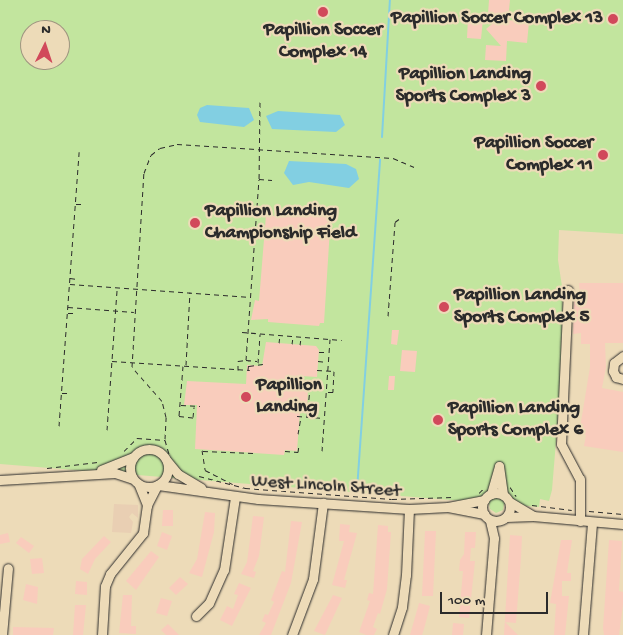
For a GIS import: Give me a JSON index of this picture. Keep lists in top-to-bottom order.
{
  "streets": {
    "street": ["West Lincoln Street"]
  },
  "places": [
    "Papillion Soccer Complex 14",
    "Papillion Soccer Complex 13",
    "Papillion Landing Sports Complex 3",
    "Papillion Soccer Complex 11",
    "Papillion Landing Championship Field",
    "Papillion Landing Sports Complex 5",
    "Papillion Landing",
    "Papillion Landing Sports Complex 6"
  ],
  "scale_bar": "100 m",
  "north": "top"
}
